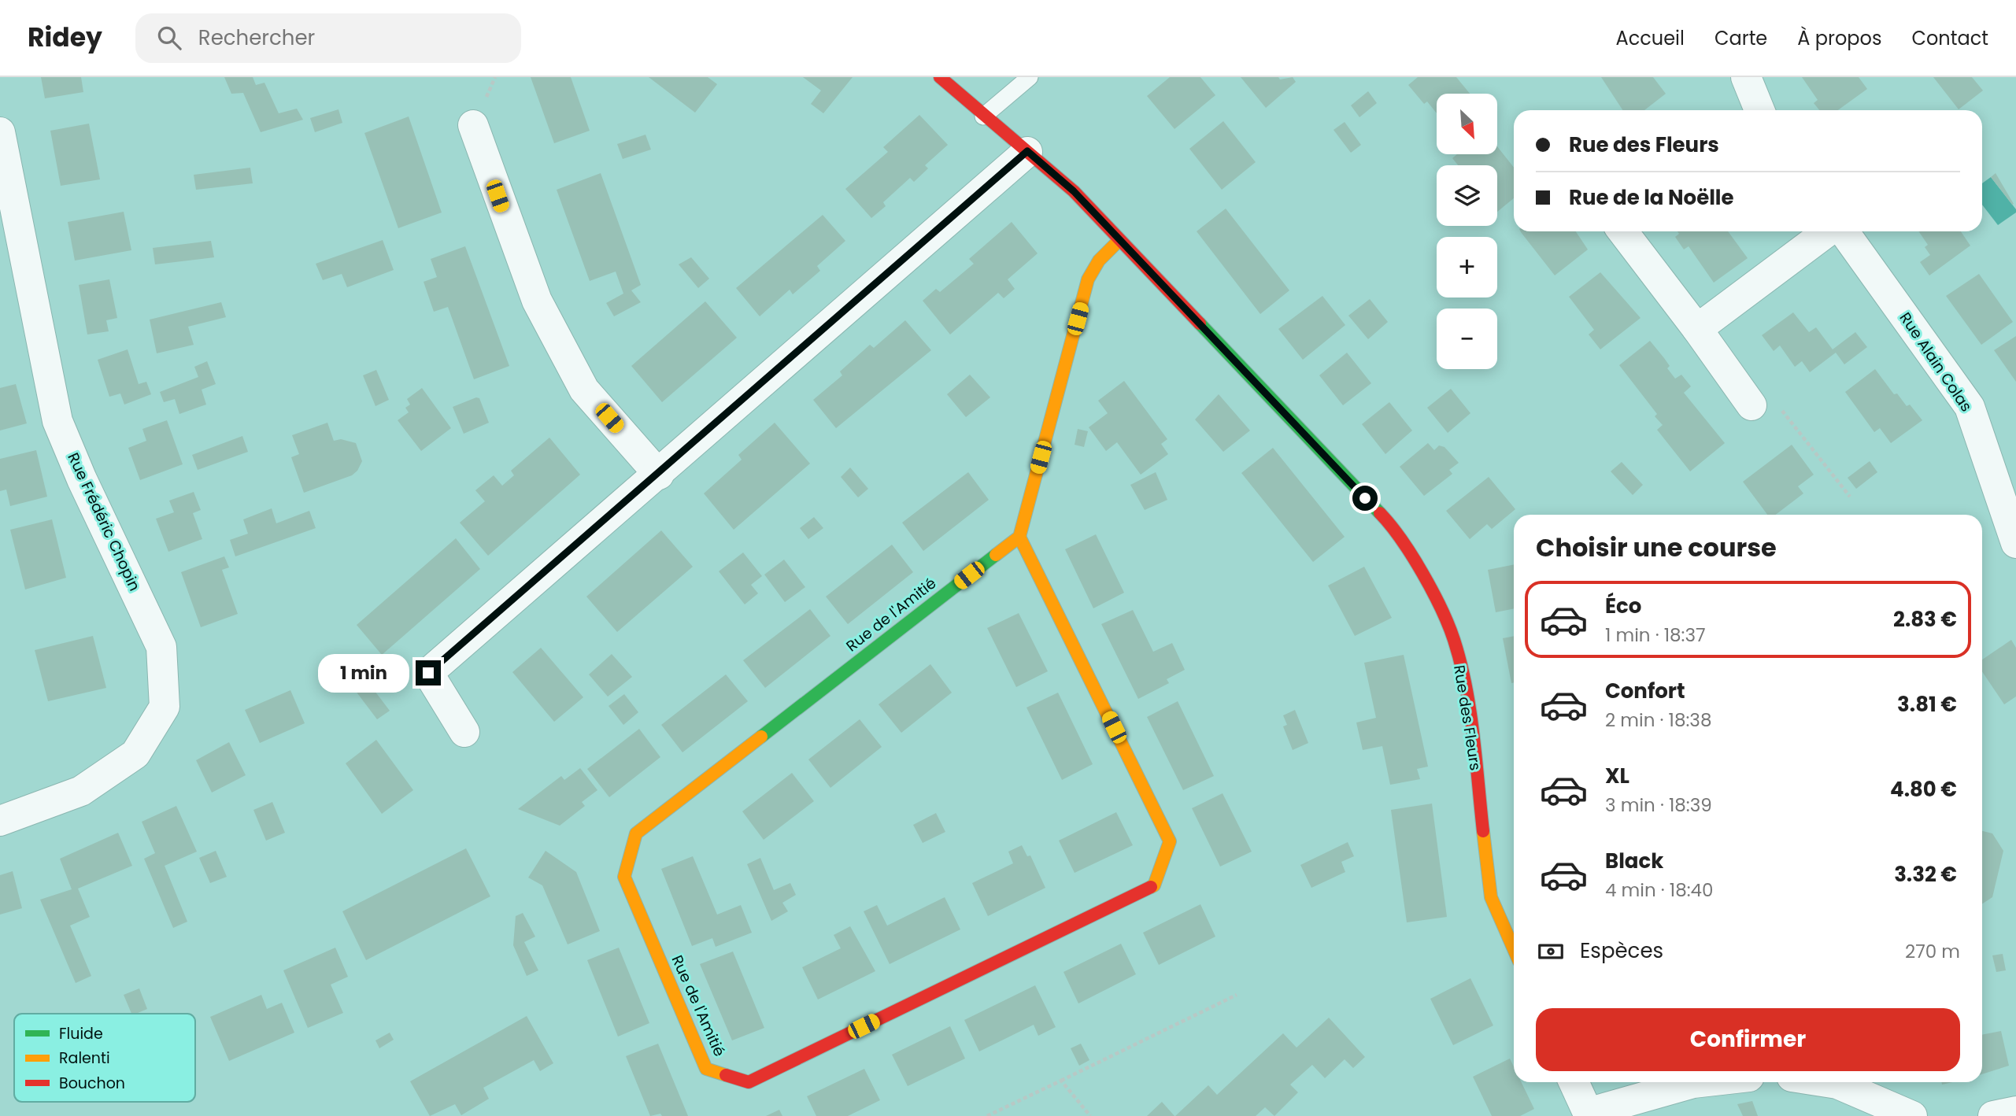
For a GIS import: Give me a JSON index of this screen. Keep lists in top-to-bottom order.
{
  "streets": {
    "street": [
      "Rue Alain Colas",
      "Rue Frédéric Chopin",
      "Rue de l'Amitié",
      "Rue des Fleurs"
    ]
  },
  "legend": ["Fluide", "Ralenti", "Bouchon"],
  "north": "bottom right",
  "page": {
    "header": "Ridey",
    "search": "Rechercher",
    "nav": [
      "Accueil",
      "Carte",
      "À propos",
      "Contact"
    ],
    "map_buttons": ["+", "−"],
    "banner": ["Rue des Fleurs", "Rue de la Noëlle"],
    "heading": "Choisir une course",
    "list": [
      {
        "name": "Éco",
        "note": "1 min · 18:37",
        "value": "2.83 €"
      },
      {
        "name": "Confort",
        "note": "2 min · 18:38",
        "value": "3.81 €"
      },
      {
        "name": "XL",
        "note": "3 min · 18:39",
        "value": "4.80 €"
      },
      {
        "name": "Black",
        "note": "4 min · 18:40",
        "value": "3.32 €"
      }
    ],
    "bubble": "1 min",
    "pay": ["Espèces", "270 m"],
    "buttons": "Confirmer"
  }
}
